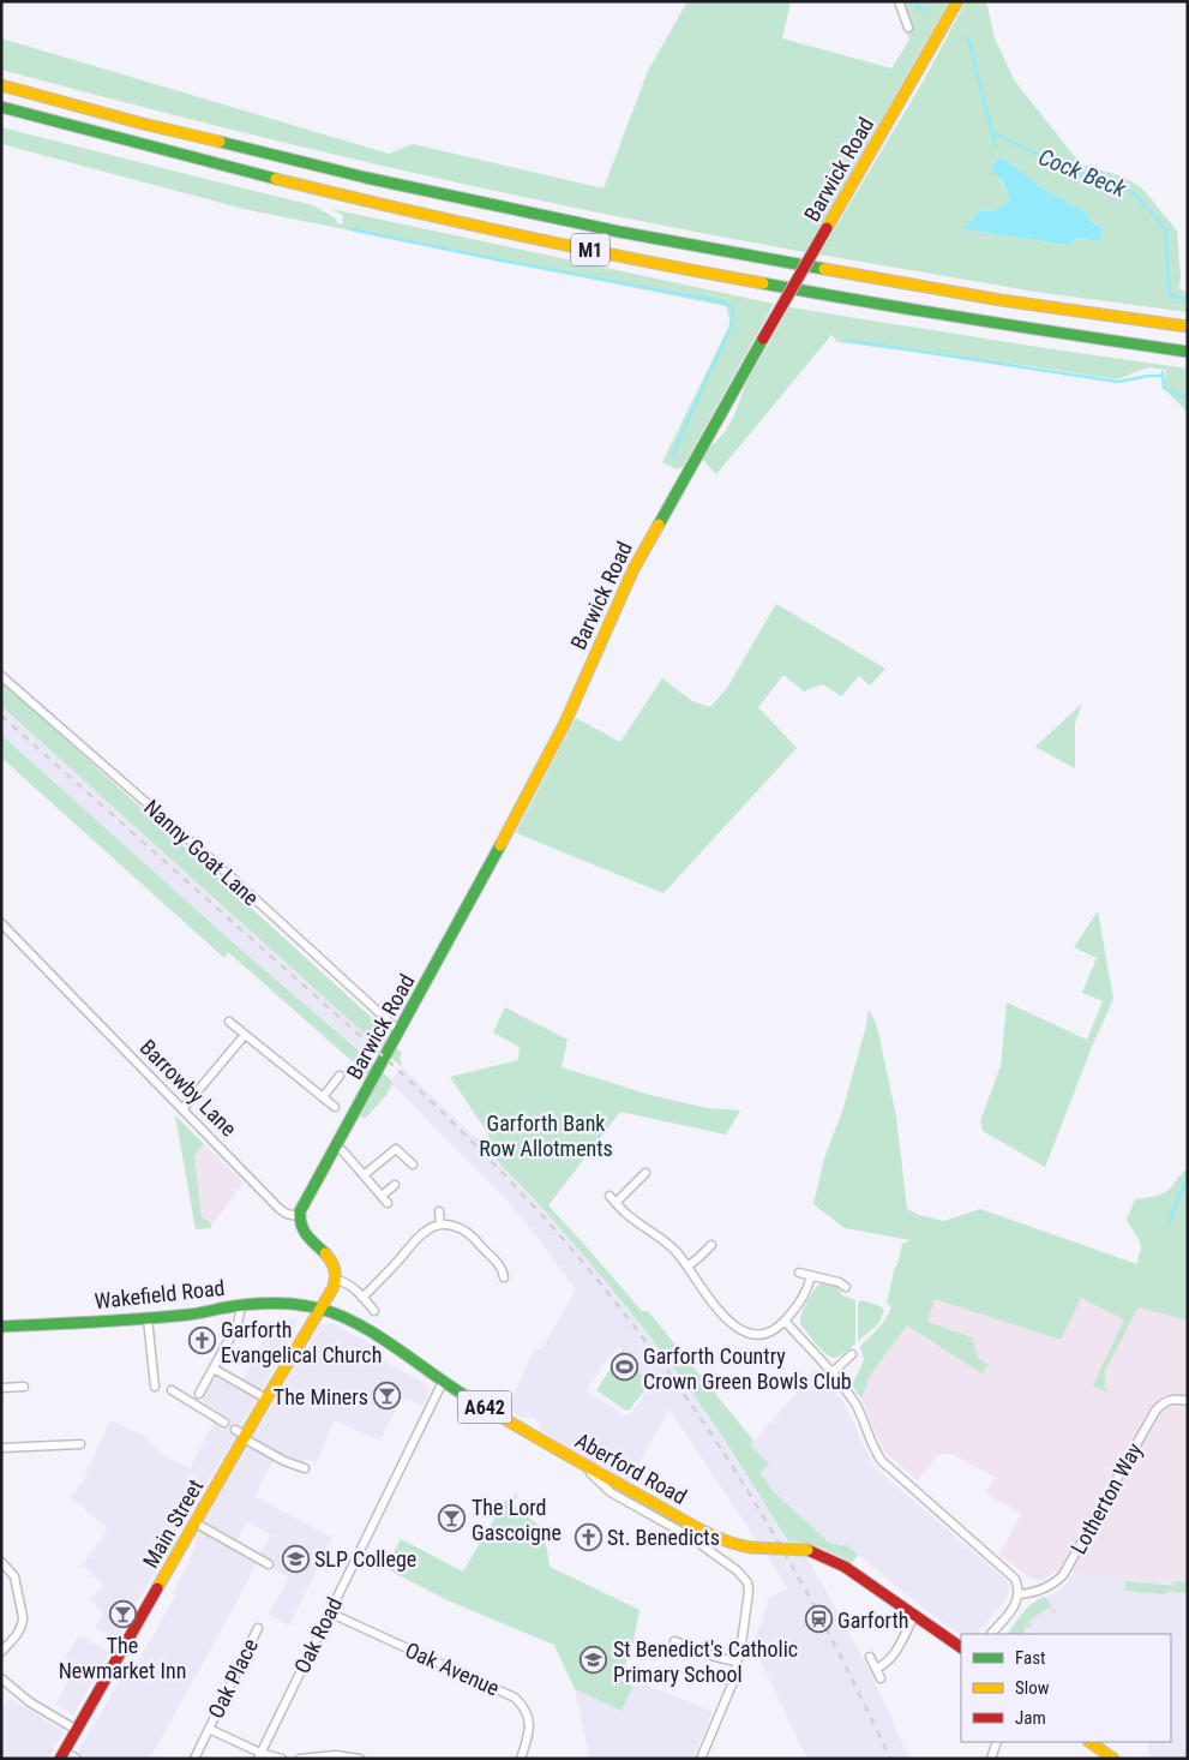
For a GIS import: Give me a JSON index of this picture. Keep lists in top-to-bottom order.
{
  "streets": {
    "main road": [
      "Barwick Road",
      "M1",
      "Barrowby Lane",
      "Wakefield Road",
      "A642",
      "Aberford Road",
      "Main Street"
    ],
    "street": [
      "Nanny Goat Lane",
      "Lotherton Way",
      "Oak Road",
      "Oak Avenue",
      "Oak Place"
    ]
  },
  "crossings": [
    ["Barwick Road", "Nanny Goat Lane"],
    ["Barwick Road", "Barrowby Lane"],
    ["Wakefield Road", "Aberford Road"],
    ["Wakefield Road", "Main Street"],
    ["Aberford Road", "Main Street"],
    ["Aberford Road", "Oak Road"],
    ["Oak Road", "Oak Avenue"],
    ["Oak Road", "Oak Place"]
  ],
  "water": ["Cock Beck"],
  "parks": ["Garforth Bank Row Allotments"],
  "places": {
    "church": ["Garforth Evangelical Church", "St. Benedicts"],
    "sports": ["Garforth Country Crown Green Bowls Club"],
    "bar": ["The Miners", "The Lord Gascoigne", "The Newmarket Inn"],
    "school or university": ["SLP College", "St Benedict's Catholic Primary School"],
    "station": ["Garforth"]
  },
  "legend": ["Fast", "Slow", "Jam"]
}
